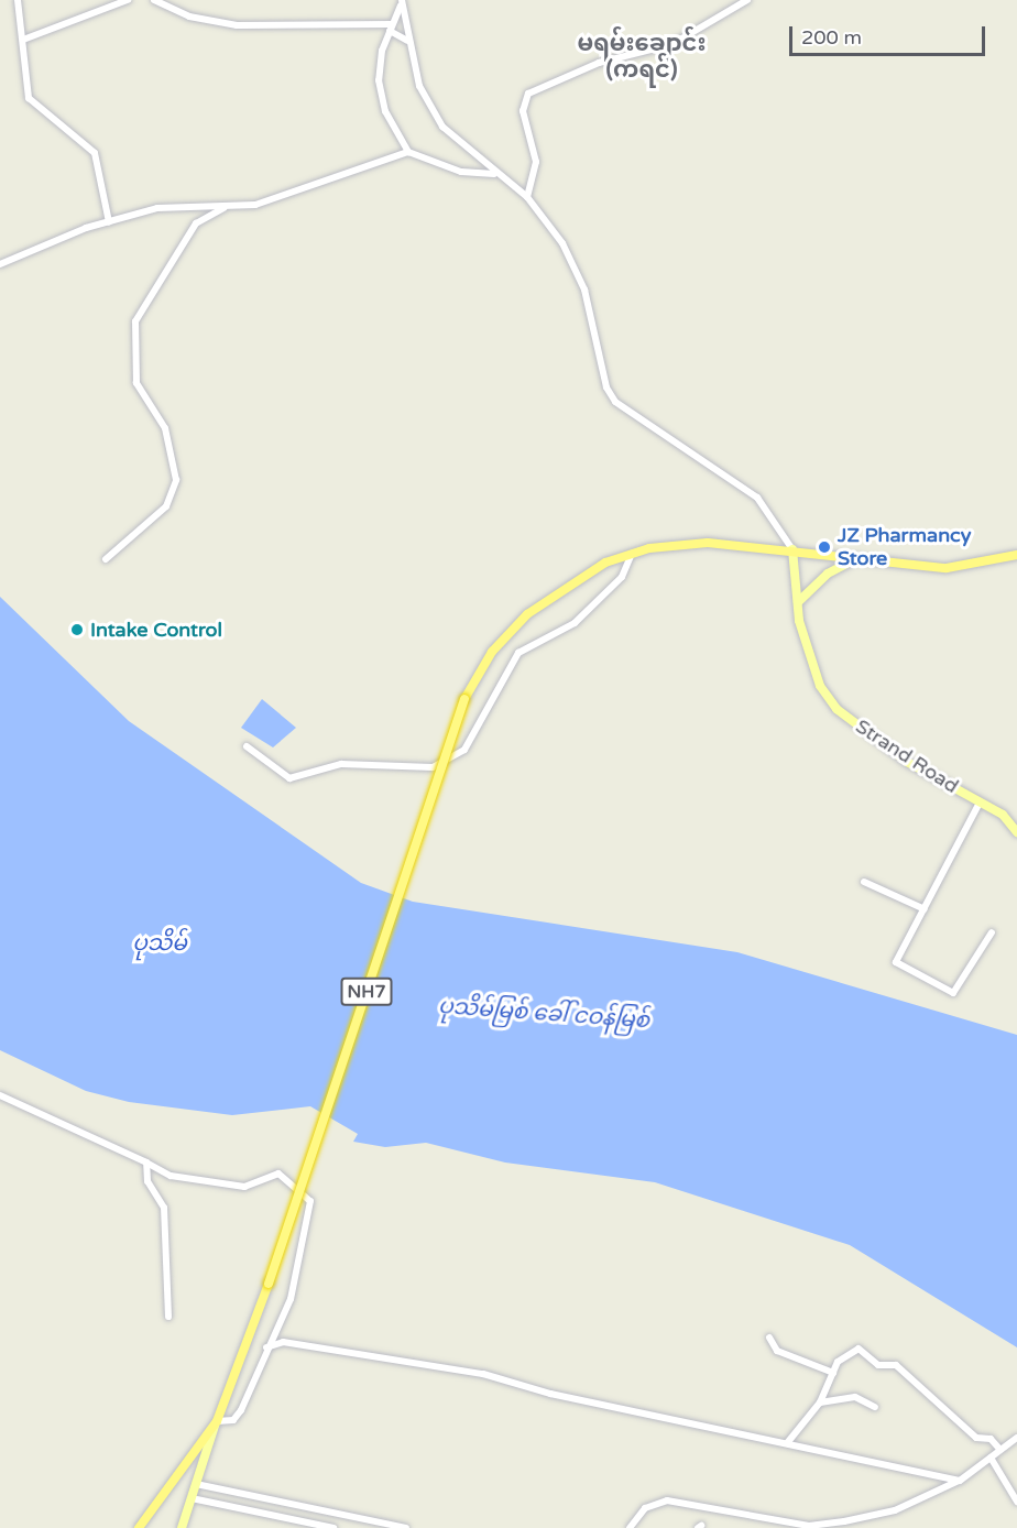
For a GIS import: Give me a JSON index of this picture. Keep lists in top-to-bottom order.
{
  "streets": {
    "highway": ["NH7"],
    "main road": ["Strand Road"]
  },
  "crossings": [
    ["Strand Road", "NH7"]
  ],
  "districts": ["မရမ်းချောင်း (ကရင်)"],
  "water": ["ပုသိမ်", "ပုသိမ်မြစ် ခေါ် ငဝန်မြစ်"],
  "places": ["JZ Pharmancy Store", "Intake Control"],
  "scale_bar": "200 m"
}
